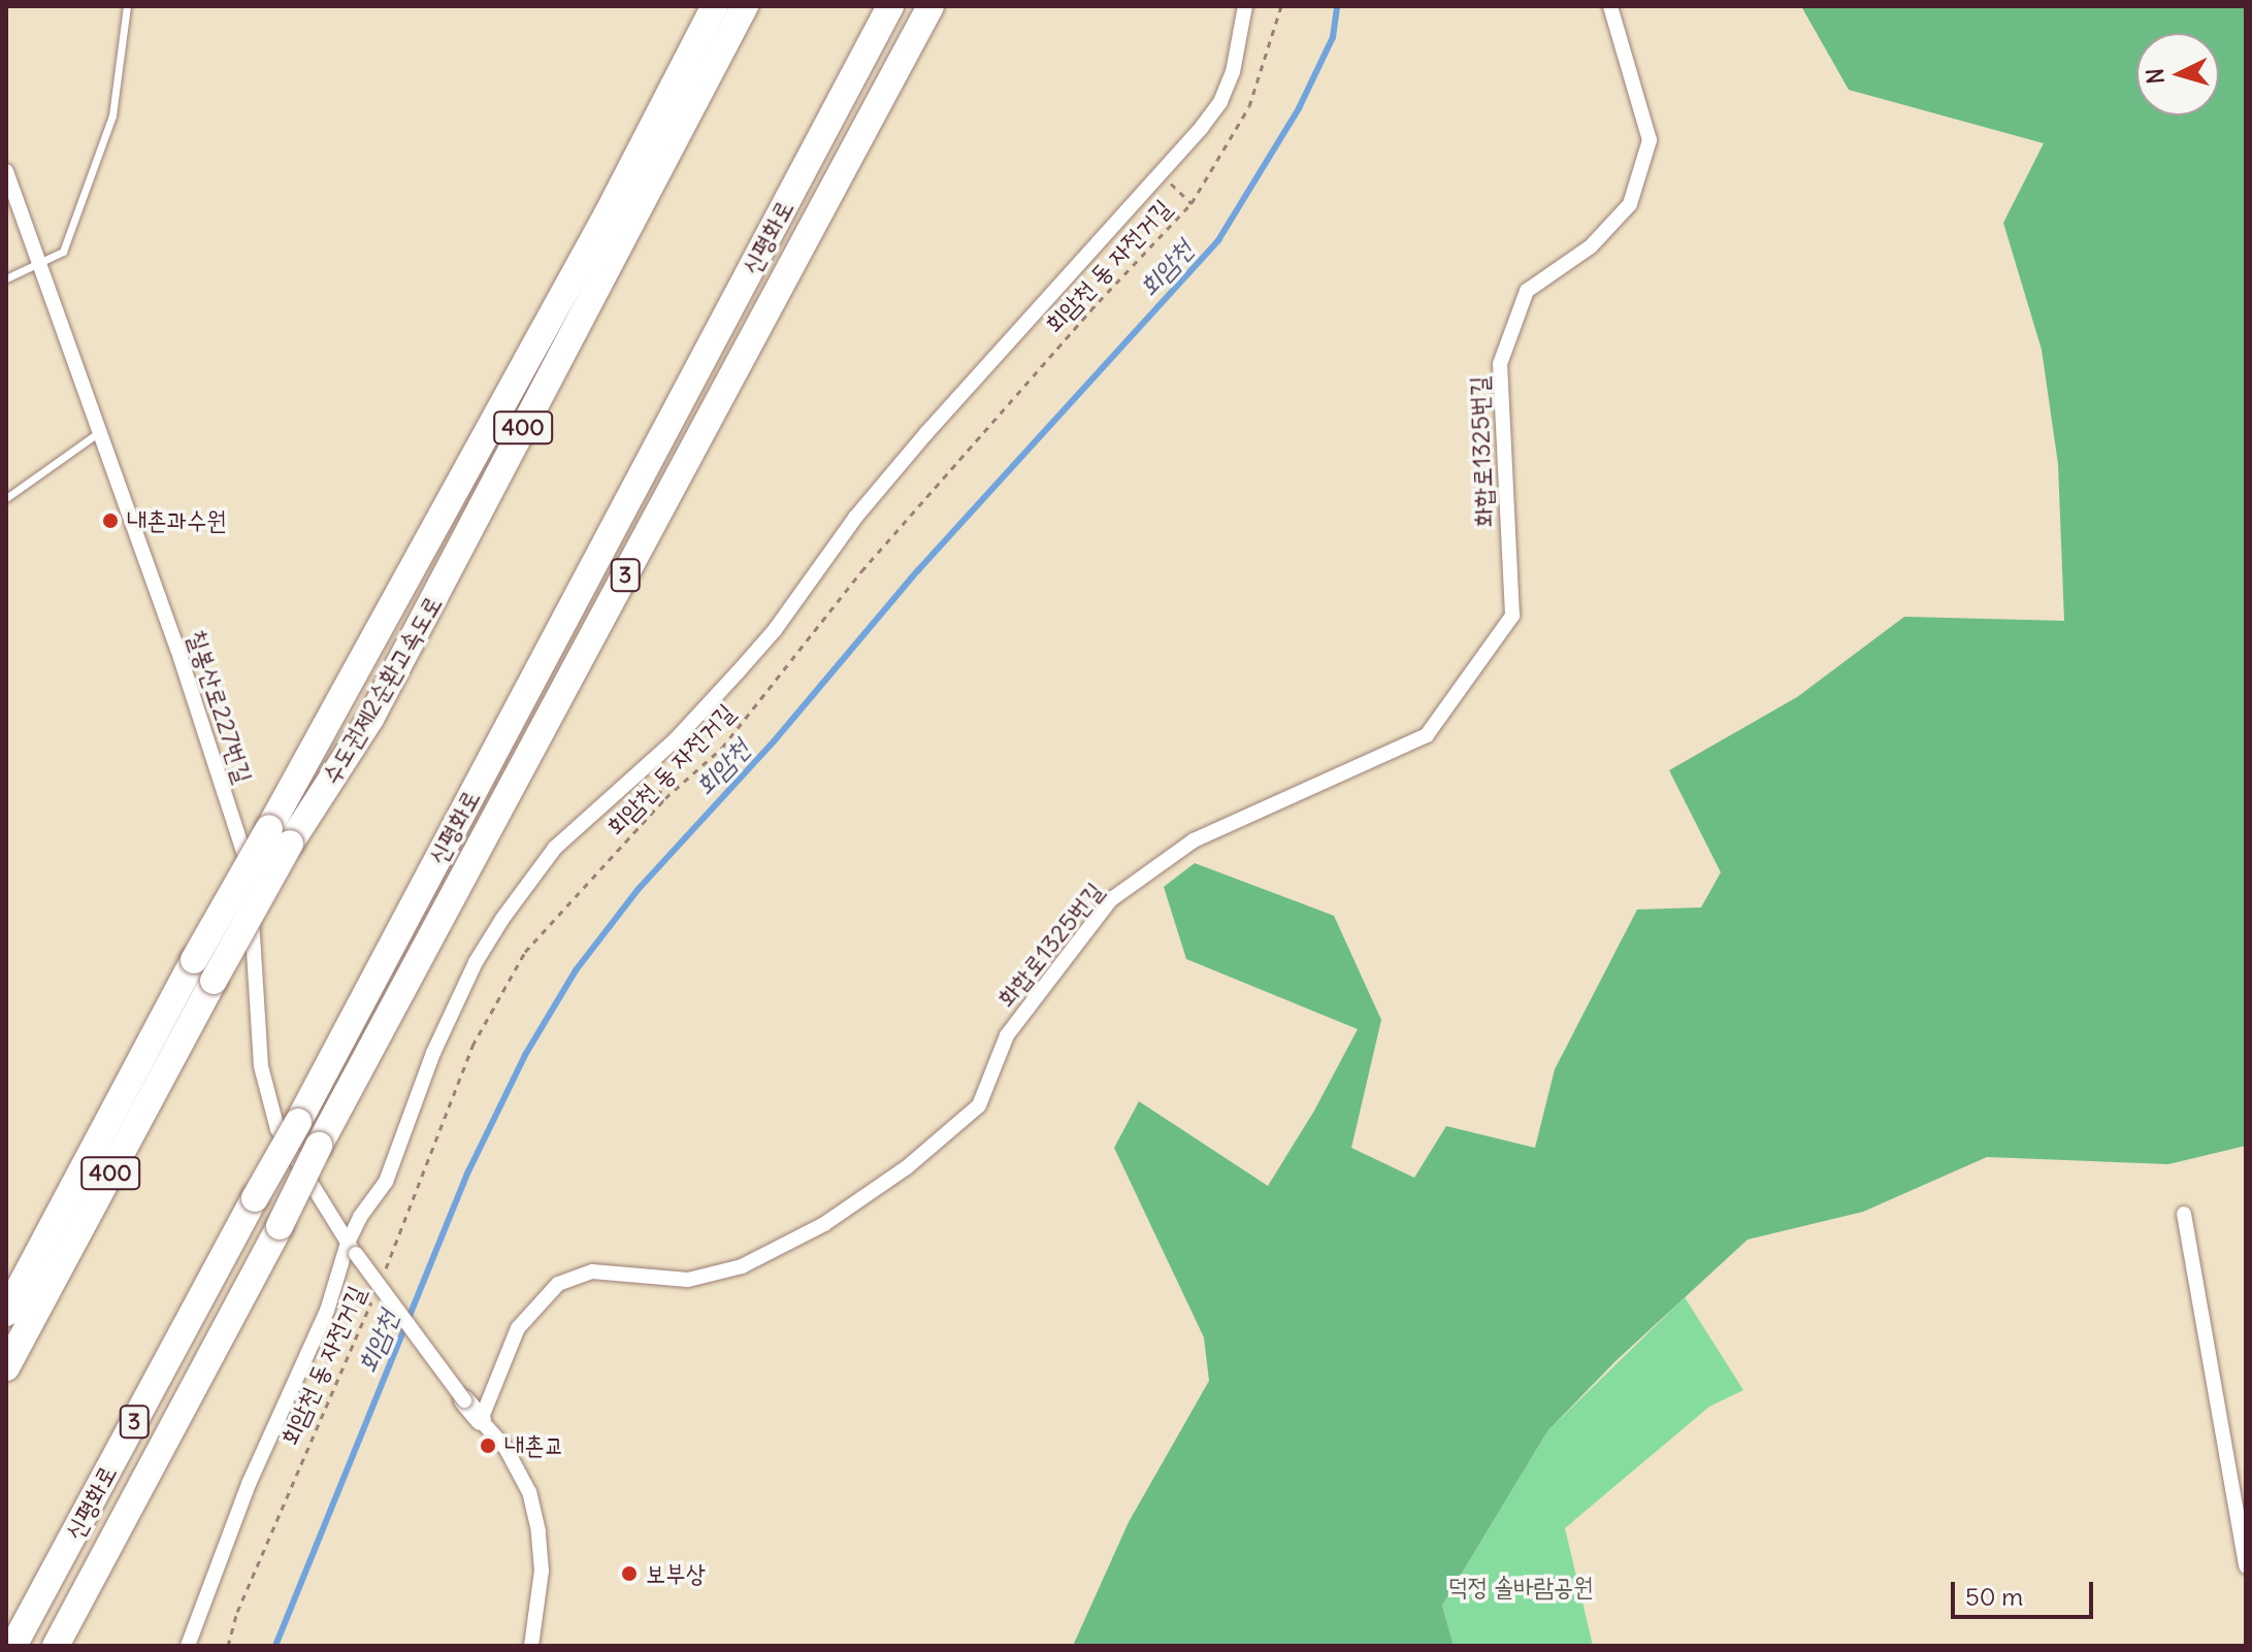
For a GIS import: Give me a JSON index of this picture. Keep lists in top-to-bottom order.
{
  "streets": {
    "highway": [
      "신평화로",
      "400",
      "3",
      "수도권제2순환고속도로"
    ],
    "street": ["화합로1325번길", "칠봉산로227번길"],
    "path": ["회암천 동 자전거길"]
  },
  "water": ["회암천"],
  "parks": ["덕정 솔바람공원"],
  "places": ["내촌과수원", "내촌교", "보부상"],
  "scale_bar": "50 m",
  "north": "left"
}
